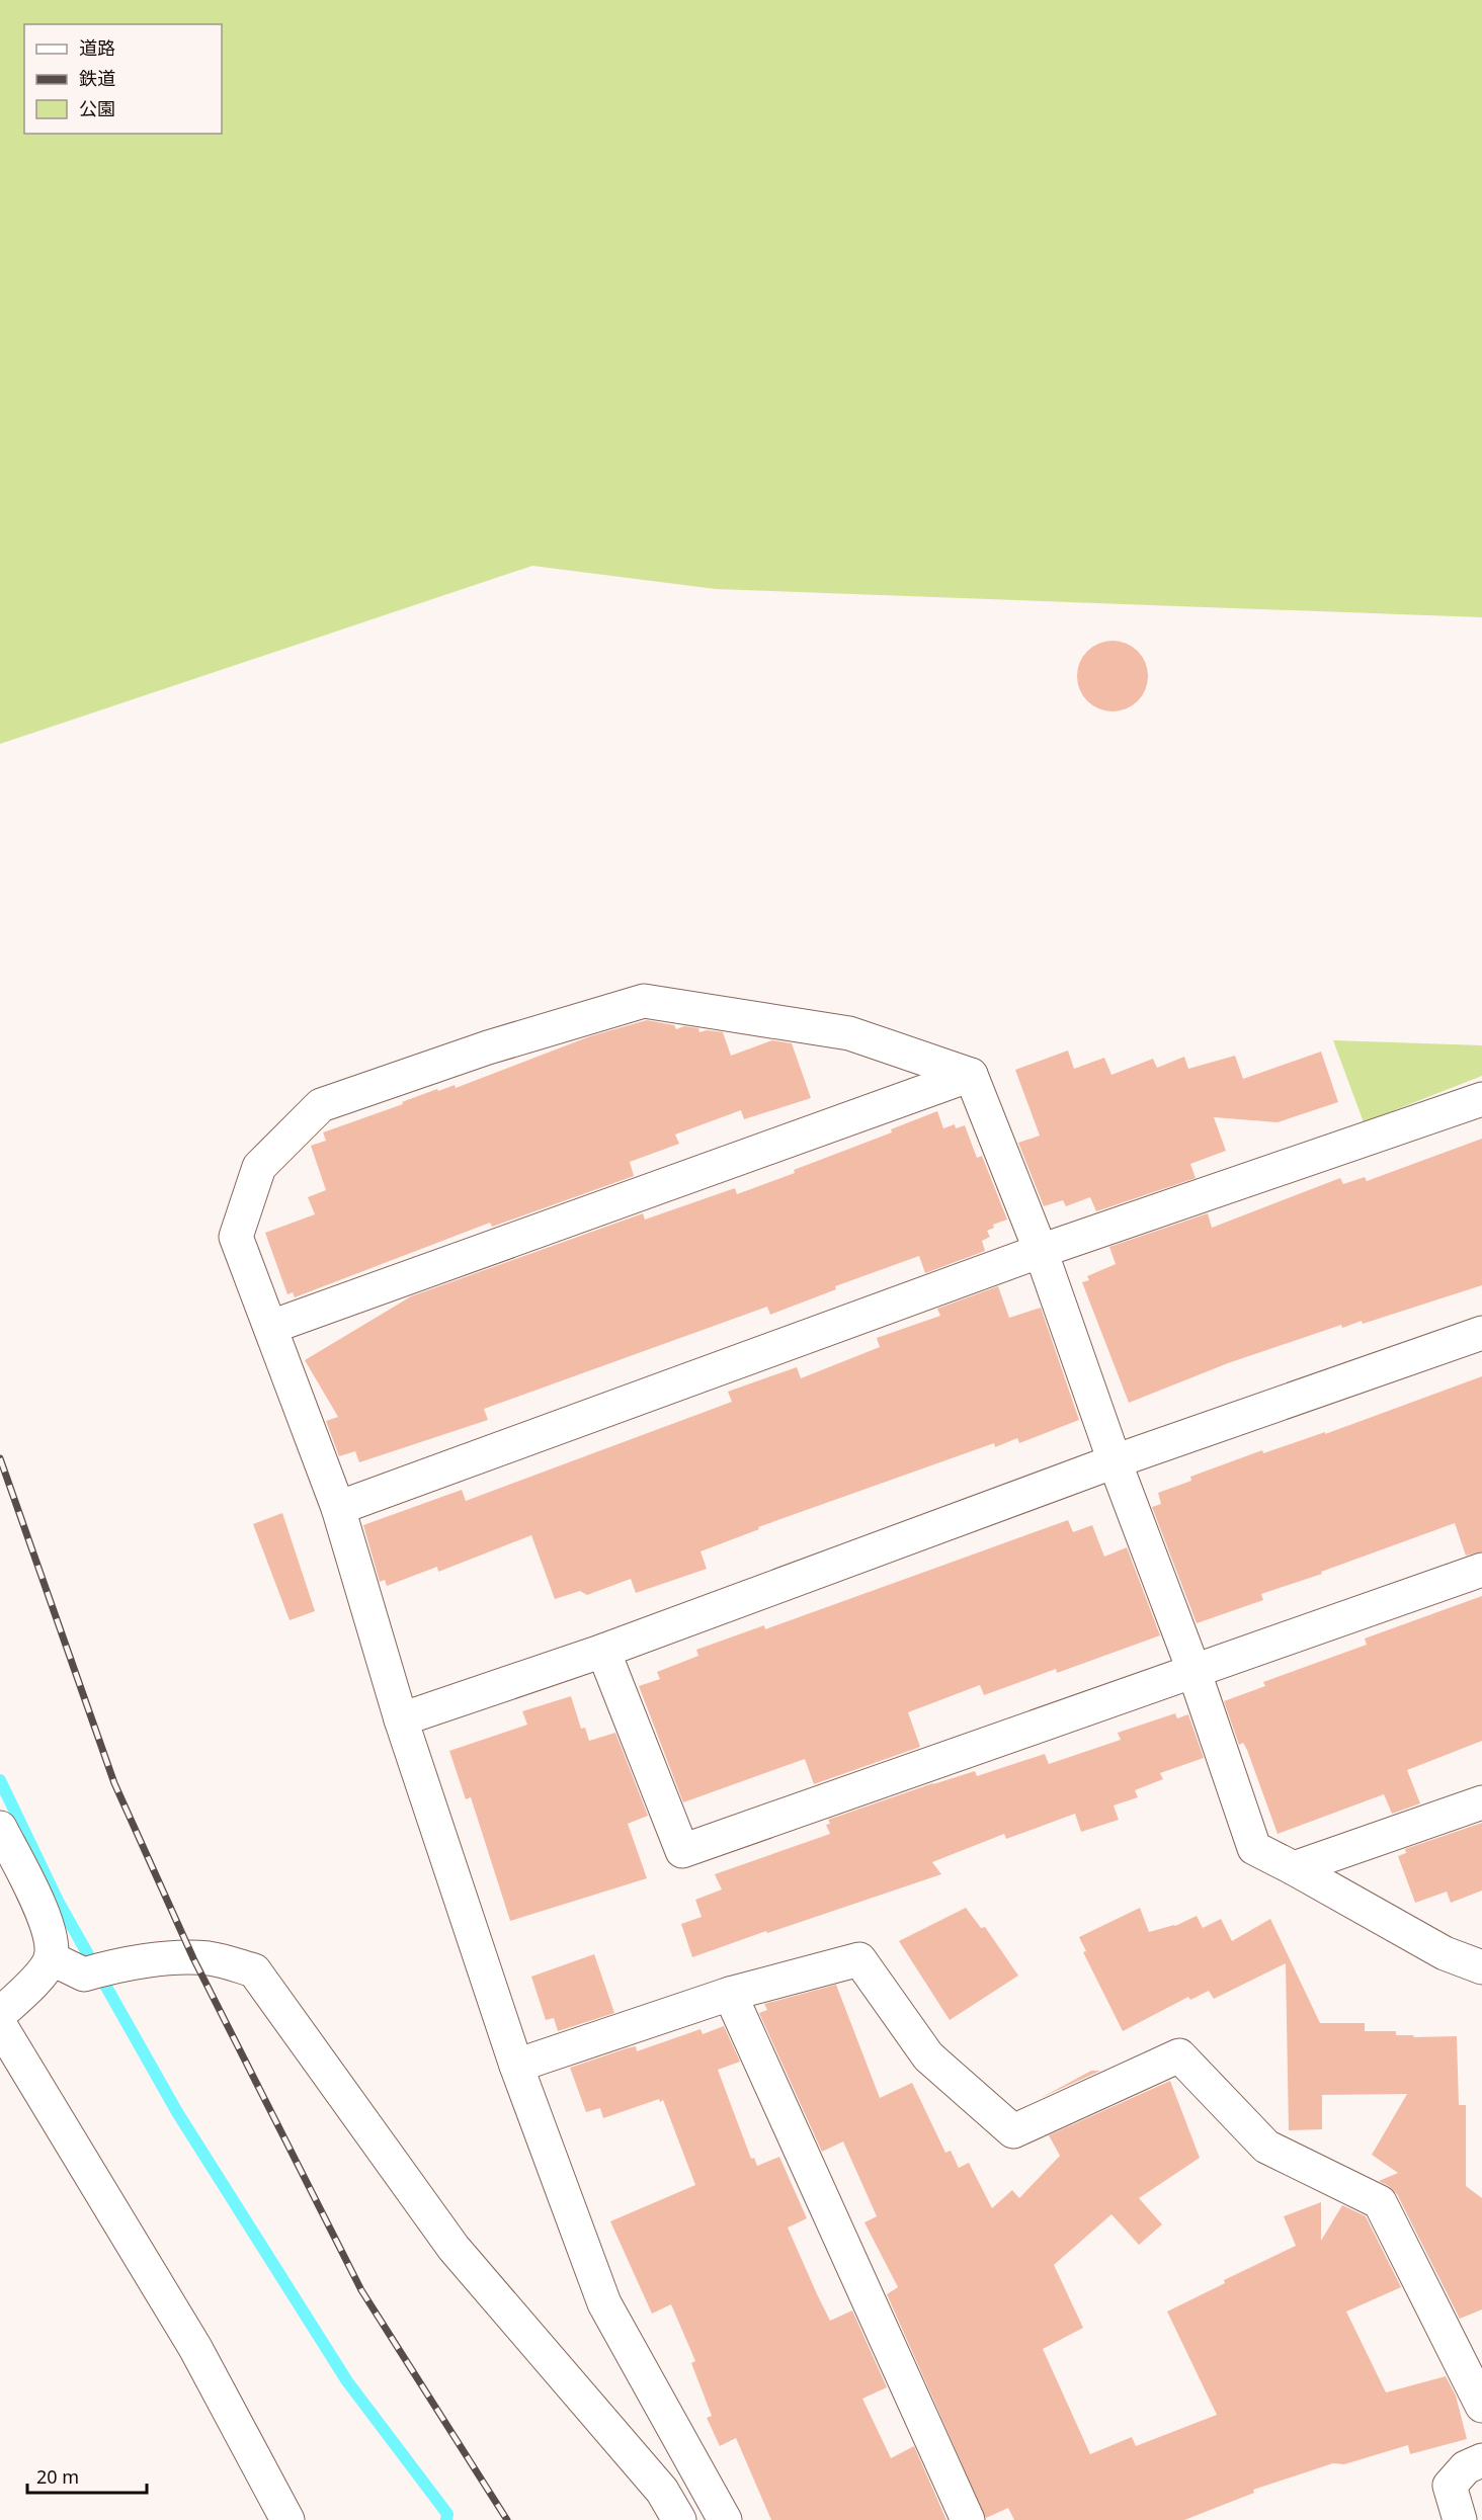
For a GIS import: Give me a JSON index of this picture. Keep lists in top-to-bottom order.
{
  "legend": ["道路", "鉄道", "公園"],
  "scale_bar": "20 m"
}
